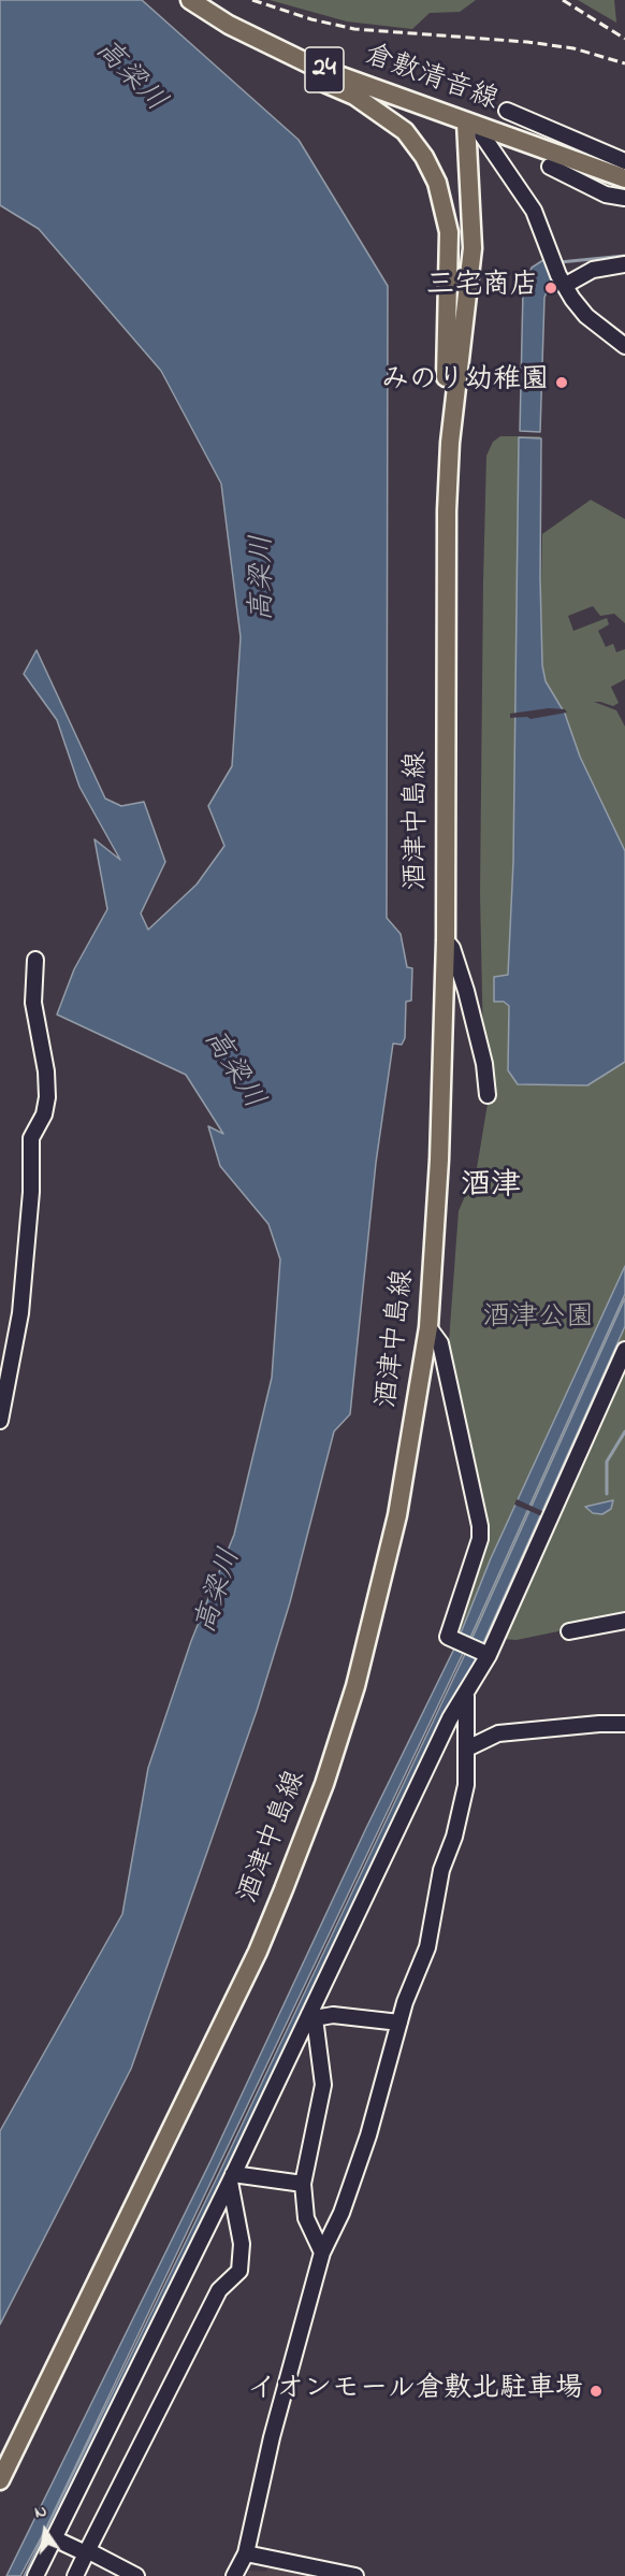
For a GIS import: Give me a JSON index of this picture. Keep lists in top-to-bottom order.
{
  "streets": {
    "main road": ["24", "倉敷清音線", "酒津中島線"]
  },
  "crossings": [
    ["倉敷清音線", "酒津中島線"]
  ],
  "districts": ["酒津"],
  "water": ["高梁川"],
  "parks": ["酒津公園"],
  "places": ["三宅商店", "みのり幼稚園", "イオンモール倉敷北駐車場"],
  "north": "top"
}
